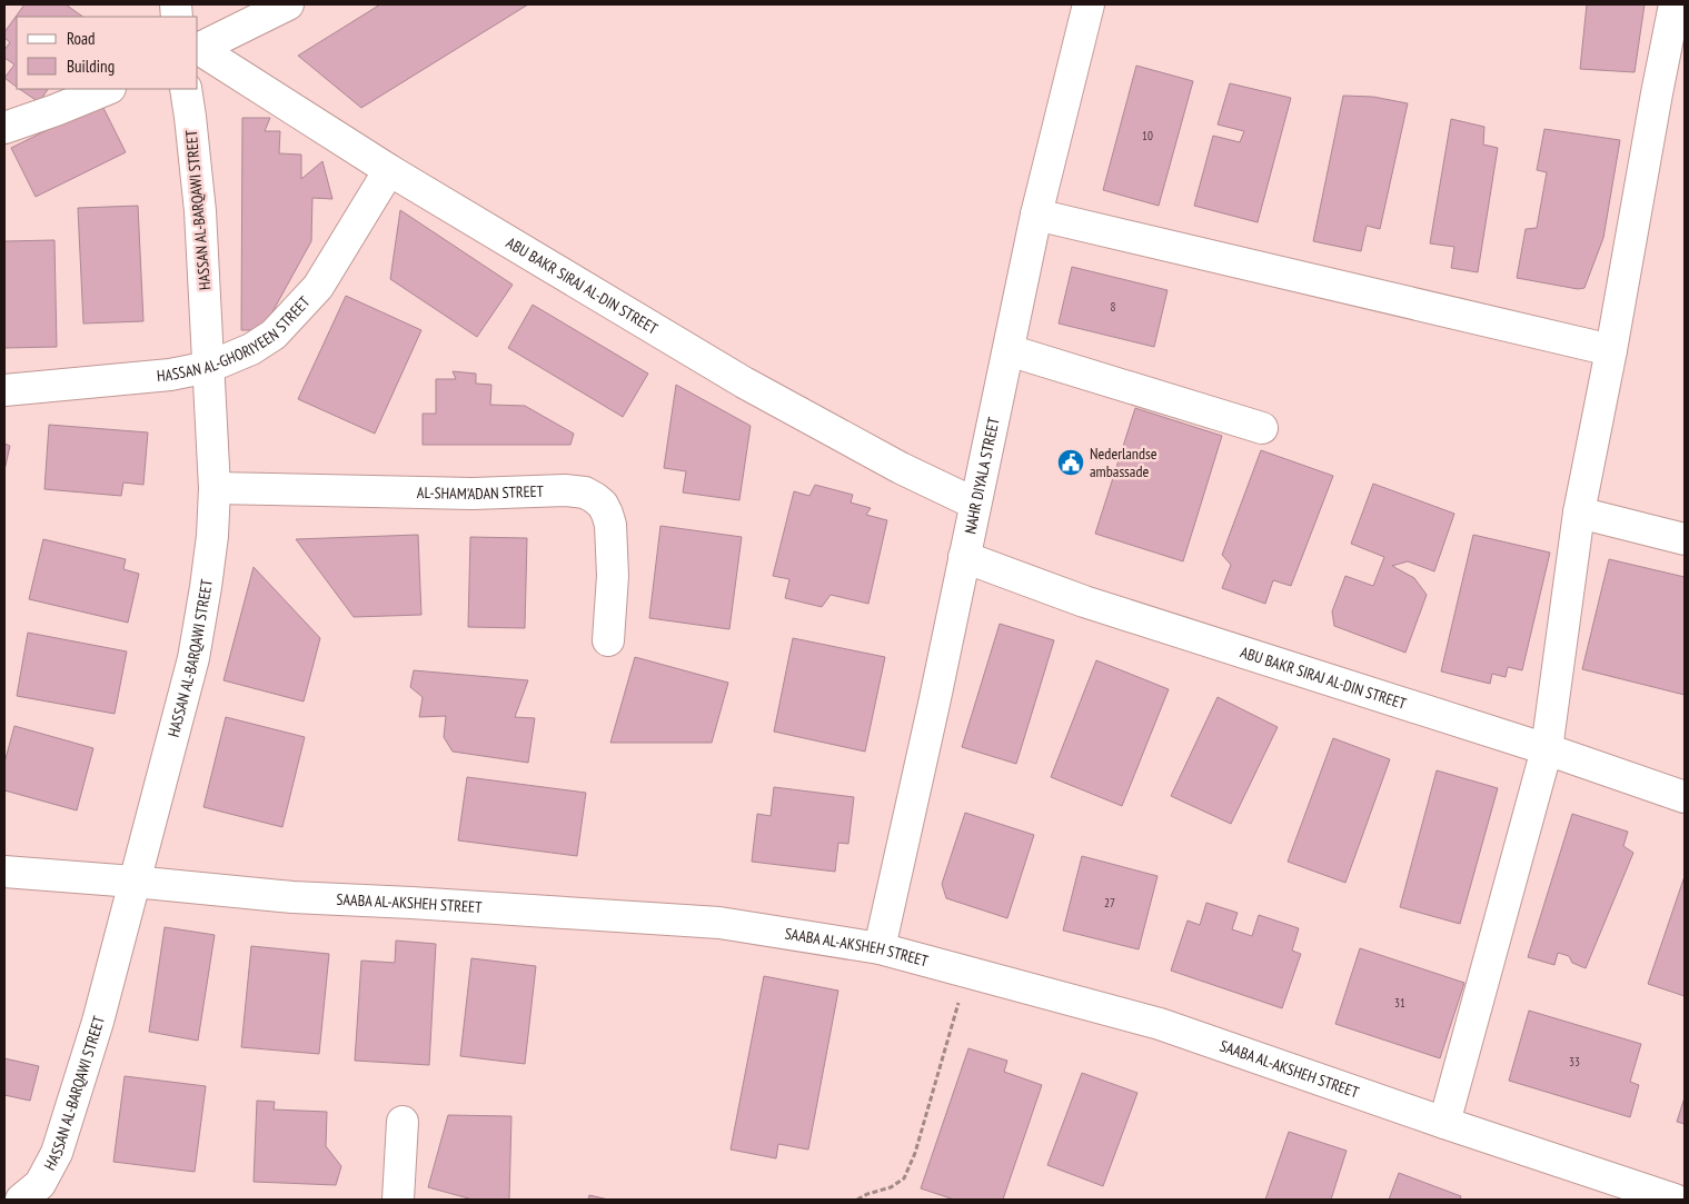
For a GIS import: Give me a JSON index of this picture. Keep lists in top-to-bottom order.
{
  "streets": {
    "street": [
      "HASSAN AL-BARQAWI STREET",
      "ABU BAKR SIRAJ AL-DIN STREET",
      "HASSAN AL-GHORIYEEN STREET",
      "NAHR DIYALA STREET",
      "AL-SHAM'ADAN STREET",
      "SAABA AL-AKSHEH STREET"
    ]
  },
  "crossings": [
    ["HASSAN AL-BARQAWI STREET", "HASSAN AL-GHORIYEEN STREET"],
    ["HASSAN AL-BARQAWI STREET", "AL-SHAM'ADAN STREET"],
    ["HASSAN AL-BARQAWI STREET", "SAABA AL-AKSHEH STREET"],
    ["ABU BAKR SIRAJ AL-DIN STREET", "HASSAN AL-GHORIYEEN STREET"],
    ["ABU BAKR SIRAJ AL-DIN STREET", "NAHR DIYALA STREET"],
    ["NAHR DIYALA STREET", "SAABA AL-AKSHEH STREET"]
  ],
  "places": {
    "public building": ["Nederlandse ambassade"]
  },
  "house_numbers": [
    "10",
    "8",
    "27",
    "31",
    "33"
  ],
  "legend": ["Road", "Building"]
}
